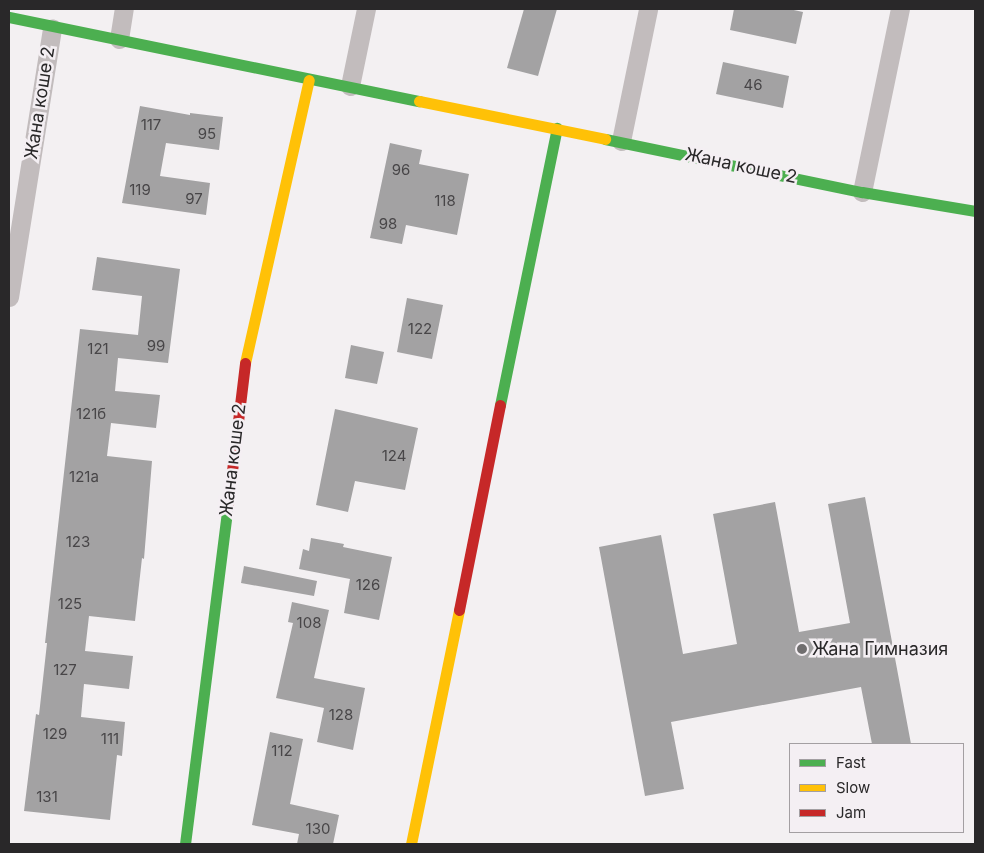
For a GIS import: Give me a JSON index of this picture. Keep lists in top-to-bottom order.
{
  "streets": {
    "street": ["Жана коше 2"]
  },
  "places": ["Жана Гимназия"],
  "house_numbers": [
    "46",
    "117",
    "95",
    "96",
    "119",
    "97",
    "118",
    "98",
    "122",
    "99",
    "121",
    "121б",
    "124",
    "121а",
    "123",
    "126",
    "125",
    "108",
    "127",
    "128",
    "129",
    "111",
    "112",
    "131",
    "130"
  ],
  "legend": ["Fast", "Slow", "Jam"]
}
